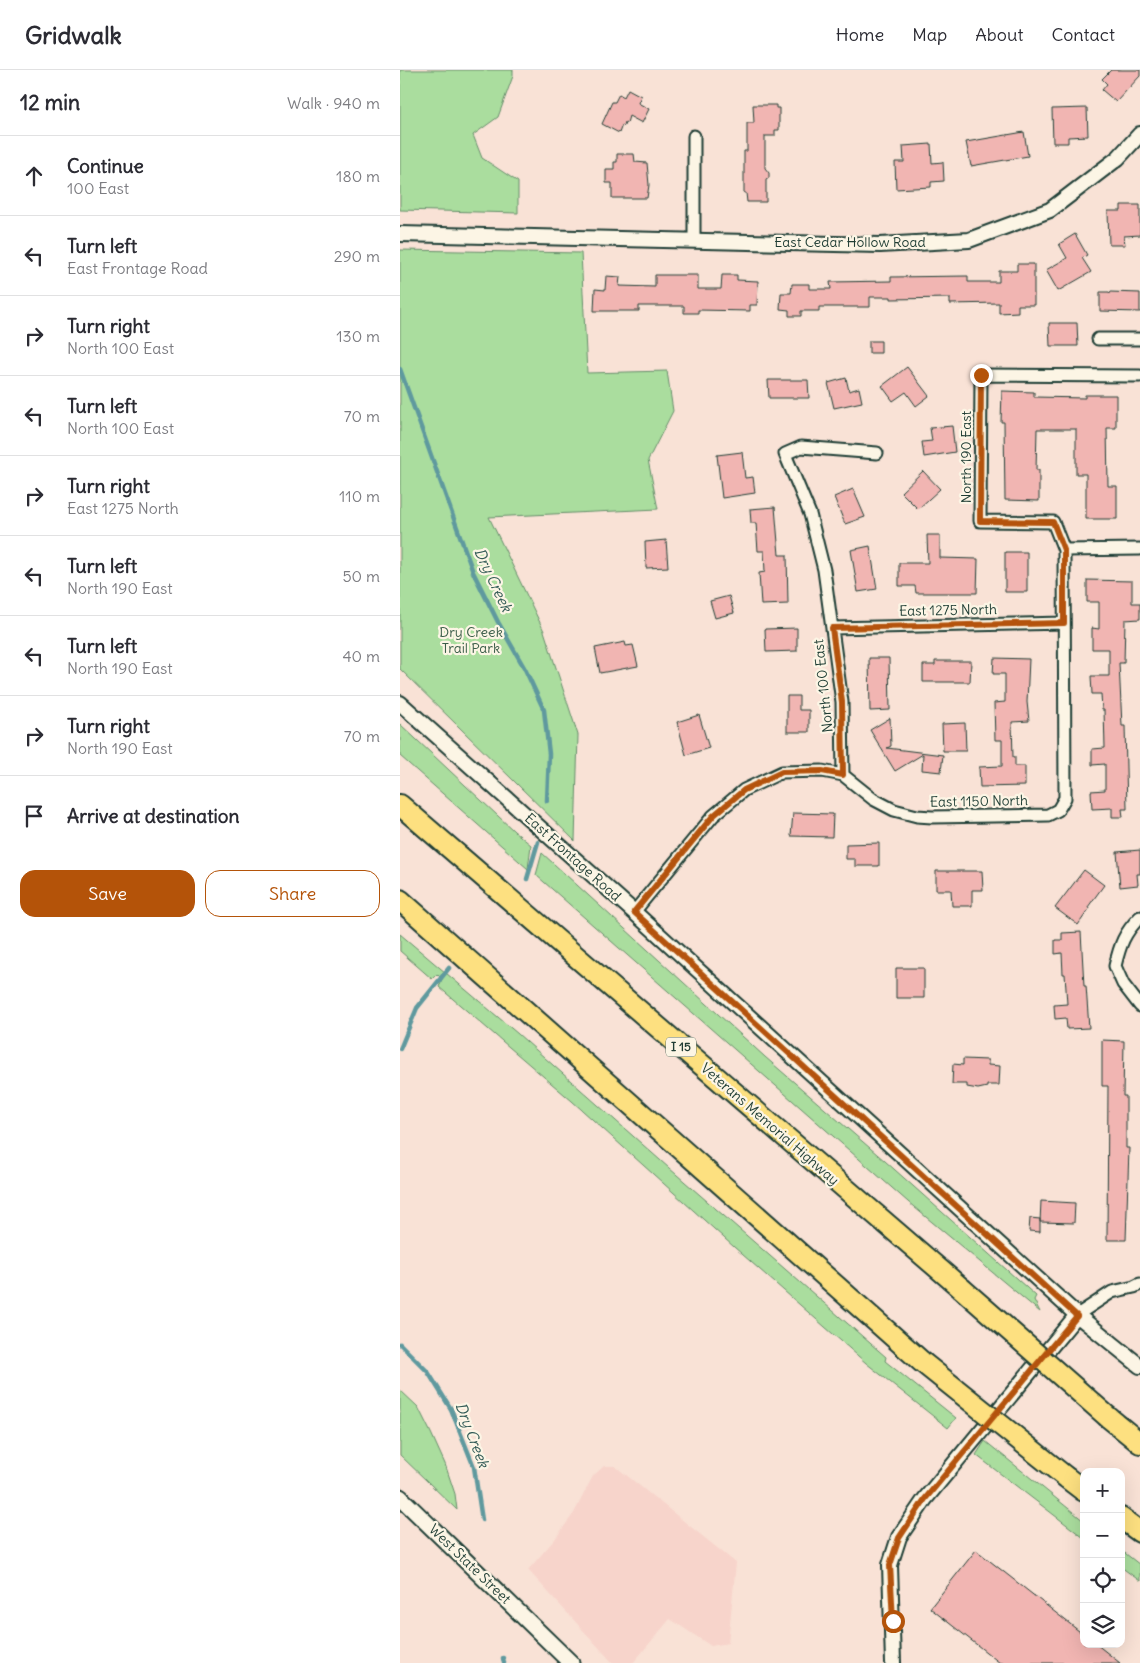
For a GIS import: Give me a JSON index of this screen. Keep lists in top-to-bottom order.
{
  "streets": {
    "highway": ["I 15", "Veterans Memorial Highway"],
    "main road": ["West State Street"],
    "street": [
      "East Cedar Hollow Road",
      "North 190 East",
      "East 1275 North",
      "North 100 East",
      "East 1150 North",
      "East Frontage Road"
    ]
  },
  "crossings": [
    ["North 190 East", "East 1275 North"],
    ["North 190 East", "East 1150 North"],
    ["East 1275 North", "North 100 East"],
    ["North 100 East", "East 1150 North"]
  ],
  "water": ["Dry Creek"],
  "parks": ["Dry Creek Trail Park"],
  "page": {
    "header": "Gridwalk",
    "nav": [
      "Home",
      "Map",
      "About",
      "Contact"
    ],
    "heading": ["12 min", "Walk · 940 m"],
    "list": [
      ["Continue", "100 East", "180 m"],
      ["Turn left", "East Frontage Road", "290 m"],
      ["Turn right", "North 100 East", "130 m"],
      ["Turn left", "North 100 East", "70 m"],
      ["Turn right", "East 1275 North", "110 m"],
      ["Turn left", "North 190 East", "50 m"],
      ["Turn left", "North 190 East", "40 m"],
      ["Turn right", "North 190 East", "70 m"],
      "Arrive at destination"
    ],
    "buttons": ["Save", "Share"],
    "map_buttons": ["+", "−"]
  }
}
